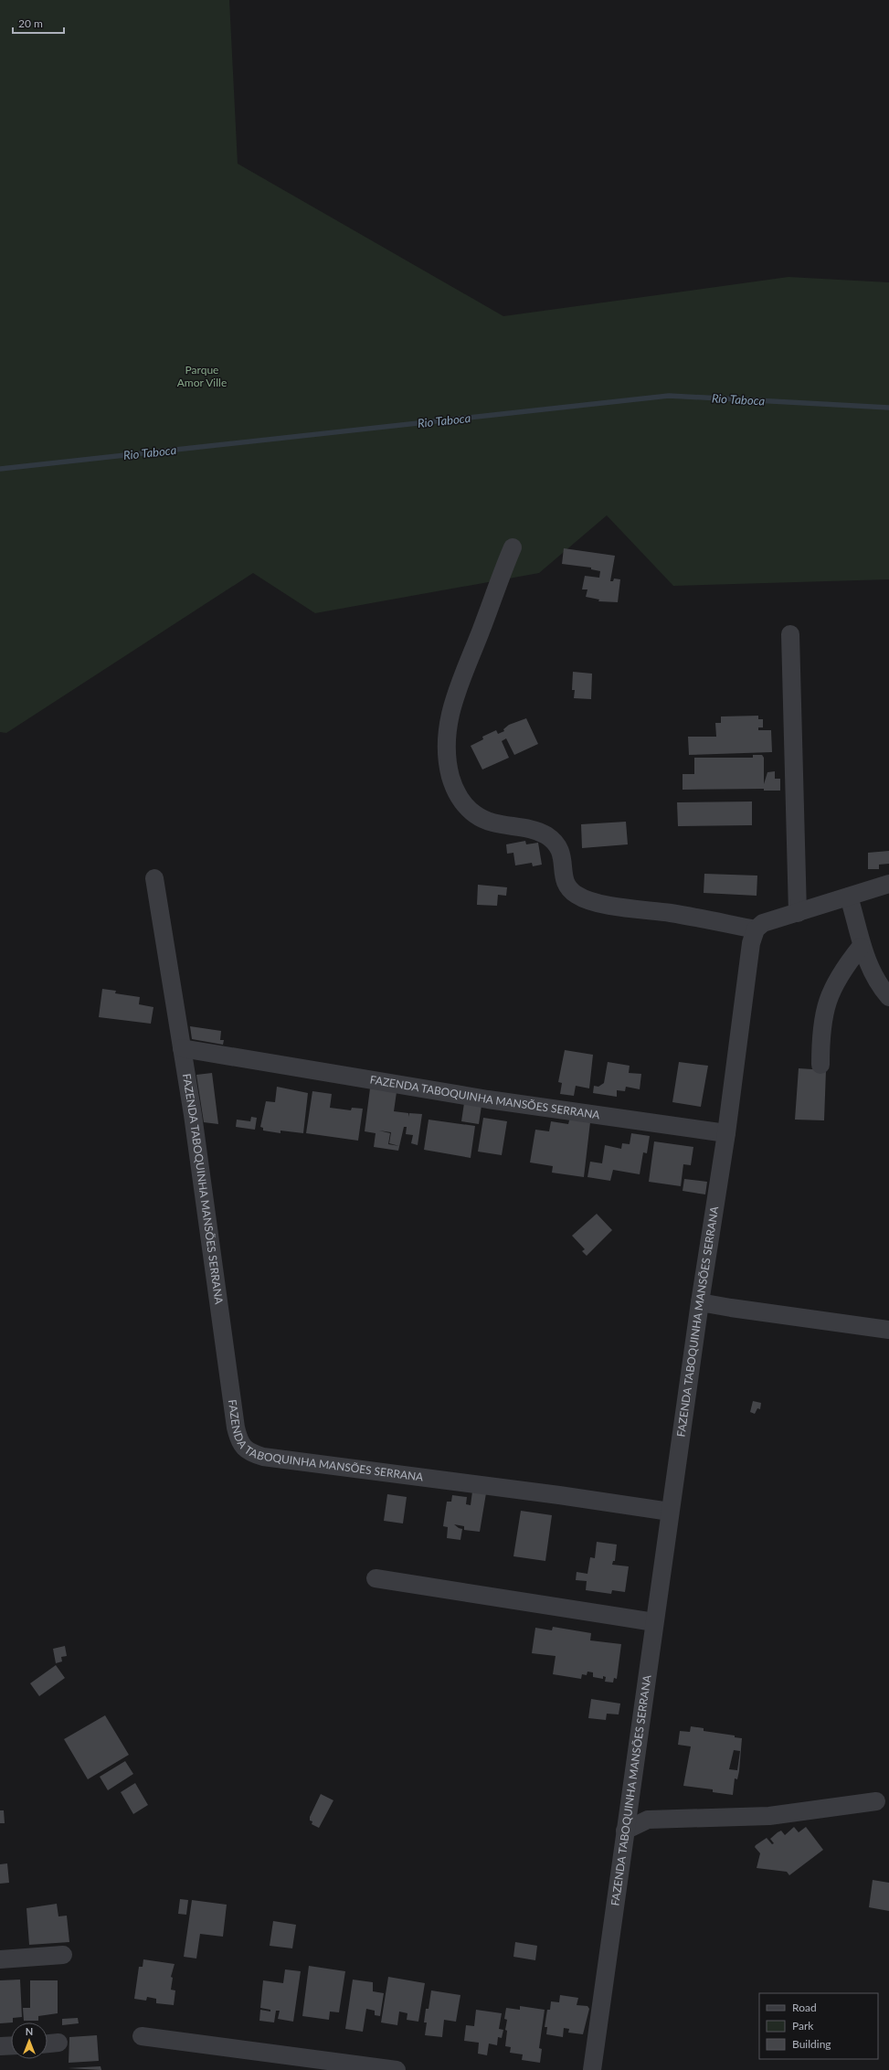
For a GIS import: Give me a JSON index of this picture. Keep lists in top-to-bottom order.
{
  "streets": {
    "street": ["FAZENDA TABOQUINHA MANSÕES SERRANA"]
  },
  "water": ["Rio Taboca"],
  "parks": ["Parque Amor Ville"],
  "legend": ["Road", "Park", "Building"],
  "scale_bar": "20 m",
  "north": "top"
}
